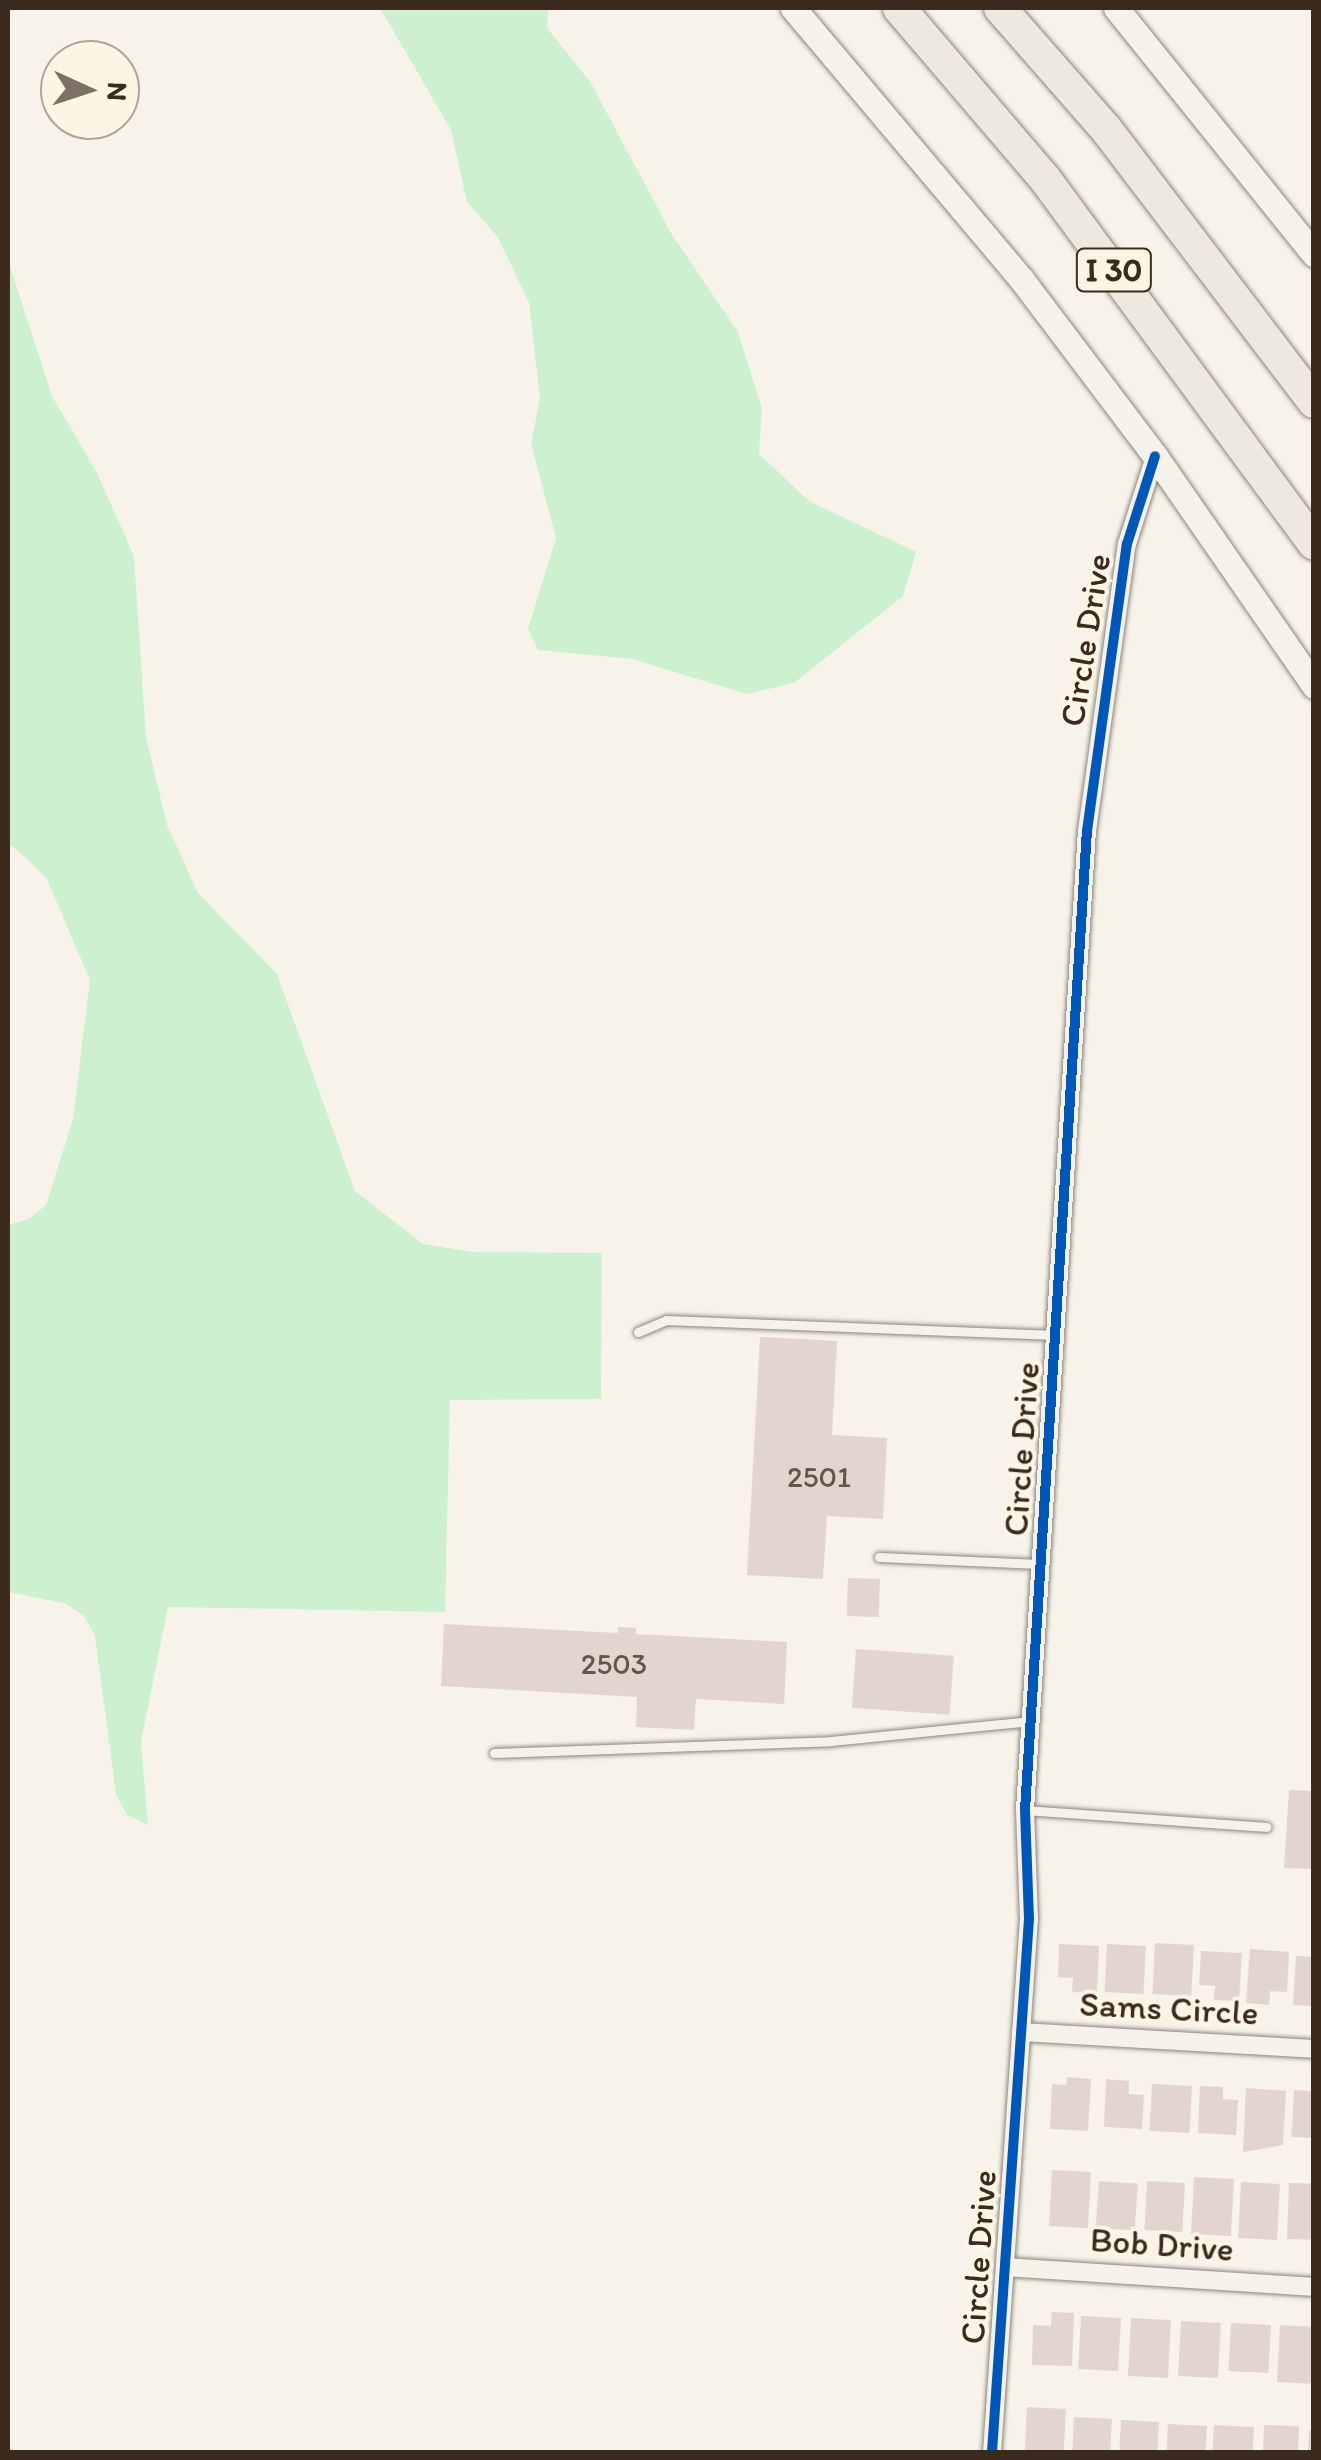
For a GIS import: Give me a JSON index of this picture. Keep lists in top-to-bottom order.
{
  "streets": {
    "highway": ["I 30"],
    "street": ["Circle Drive", "Sams Circle", "Bob Drive"]
  },
  "crossings": [
    ["Circle Drive", "Sams Circle"],
    ["Circle Drive", "Bob Drive"]
  ],
  "house_numbers": ["2501", "2503"],
  "north": "right"
}
